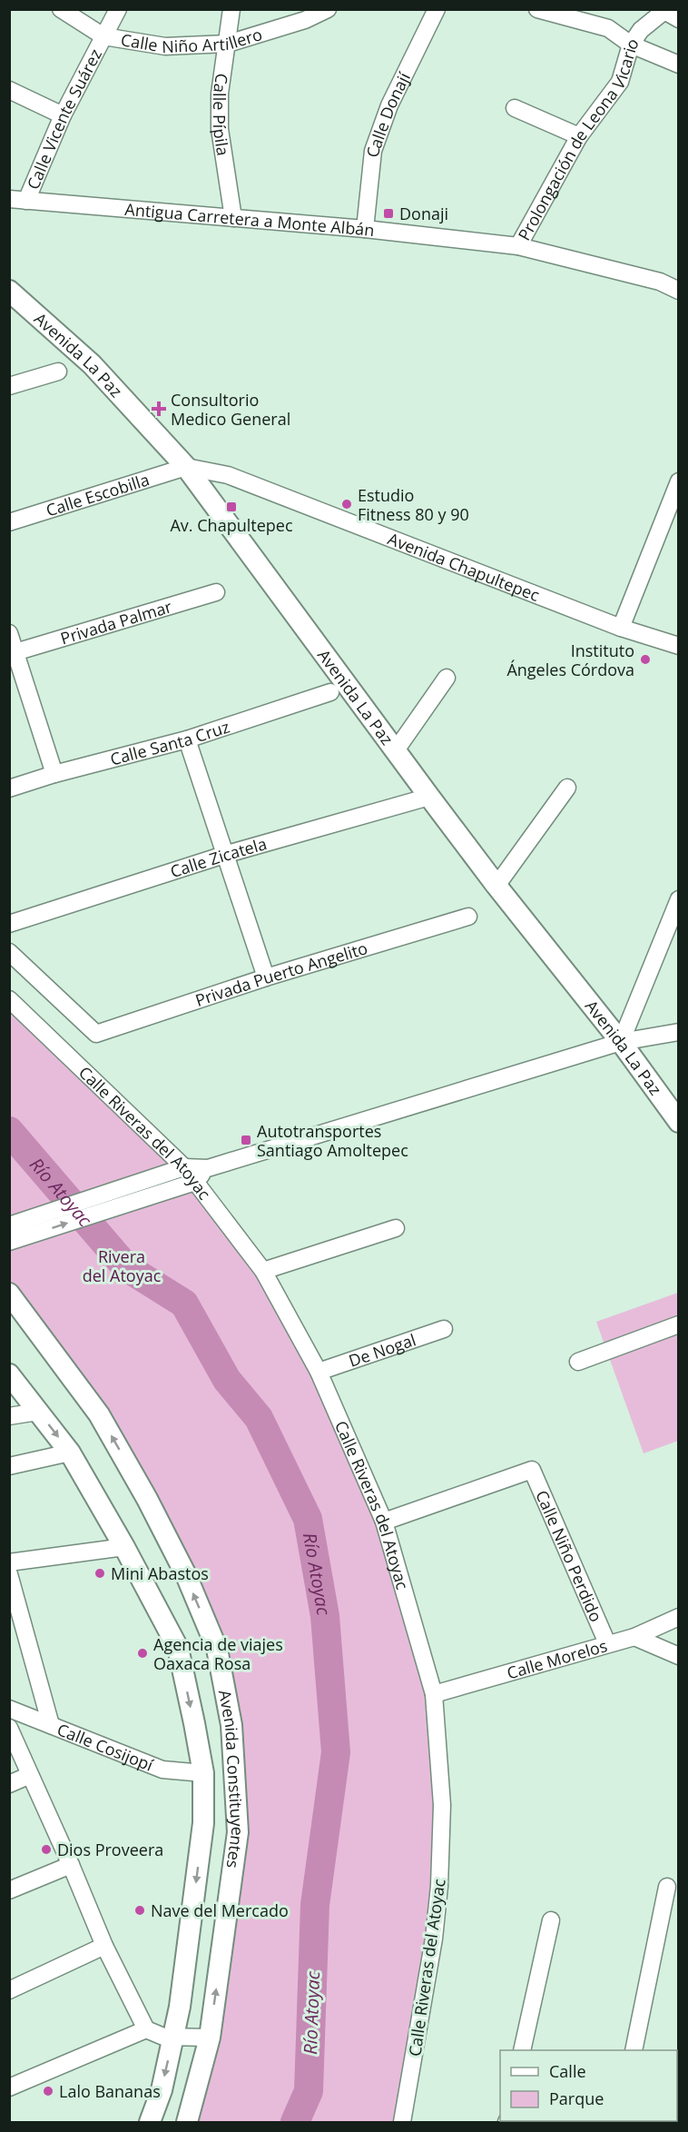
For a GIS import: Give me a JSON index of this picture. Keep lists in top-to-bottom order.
{
  "streets": {
    "main road": ["Avenida La Paz", "Avenida Constituyentes"],
    "street": [
      "Calle Niño Artillero",
      "Calle Pípila",
      "Calle Donají",
      "Calle Vicente Suárez",
      "Prolongación de Leona Vicario",
      "Antigua Carretera a Monte Albán",
      "Calle Escobilla",
      "Avenida Chapultepec",
      "Privada Palmar",
      "Calle Santa Cruz",
      "Calle Zicatela",
      "Privada Puerto Angelito",
      "Calle Riveras del Atoyac",
      "De Nogal",
      "Calle Niño Perdido",
      "Calle Morelos",
      "Calle Cosijopí"
    ]
  },
  "crossings": [
    ["Calle Niño Artillero", "Calle Pípila"],
    ["Calle Niño Artillero", "Calle Vicente Suárez"],
    ["Calle Pípila", "Antigua Carretera a Monte Albán"],
    ["Calle Donají", "Antigua Carretera a Monte Albán"],
    ["Calle Vicente Suárez", "Antigua Carretera a Monte Albán"],
    ["Prolongación de Leona Vicario", "Antigua Carretera a Monte Albán"],
    ["Avenida La Paz", "Calle Escobilla"],
    ["Avenida La Paz", "Avenida Chapultepec"],
    ["Avenida La Paz", "Calle Zicatela"],
    ["Calle Escobilla", "Avenida Chapultepec"],
    ["Calle Riveras del Atoyac", "De Nogal"],
    ["Calle Riveras del Atoyac", "Calle Niño Perdido"],
    ["Calle Riveras del Atoyac", "Calle Morelos"],
    ["Calle Niño Perdido", "Calle Morelos"],
    ["Calle Cosijopí", "Avenida Constituyentes"]
  ],
  "water": ["Río Atoyac"],
  "parks": ["Rivera del Atoyac"],
  "places": {
    "transit": ["Donaji", "Av. Chapultepec", "Autotransportes Santiago Amoltepec"],
    "health": ["Consultorio Medico General"],
    "other": [
      "Estudio Fitness 80 y 90",
      "Instituto Ángeles Córdova",
      "Mini Abastos",
      "Agencia de viajes Oaxaca Rosa",
      "Dios Proveera",
      "Nave del Mercado",
      "Lalo Bananas"
    ]
  },
  "legend": ["Calle", "Parque"]
}
